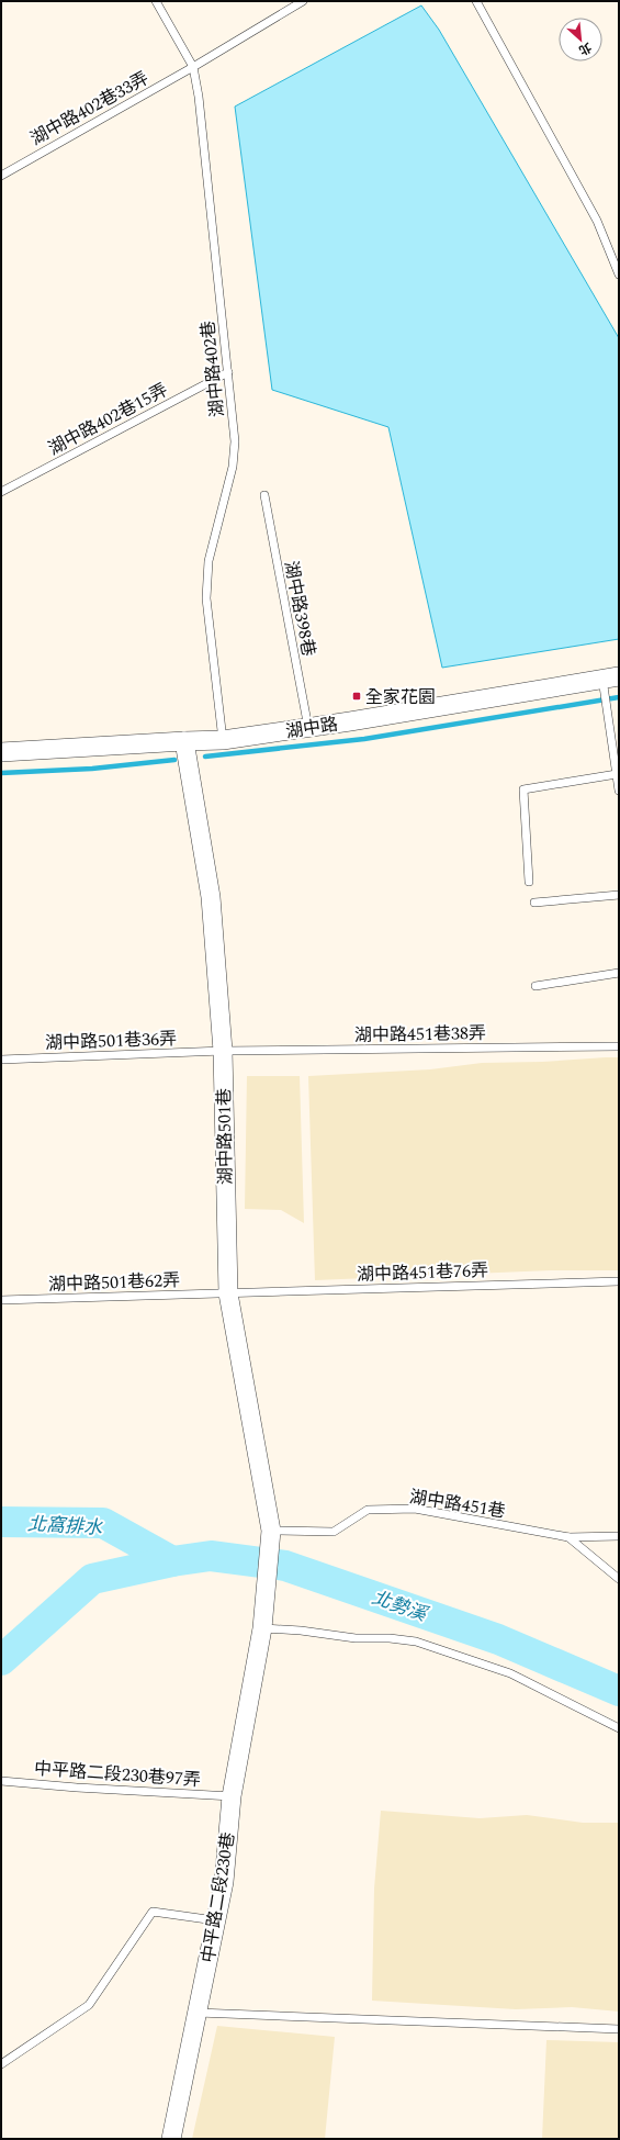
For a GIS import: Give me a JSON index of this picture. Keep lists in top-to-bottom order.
{
  "streets": {
    "street": ["湖中路", "湖中路501巷", "中平路二段230巷"],
    "lane": [
      "湖中路402巷33弄",
      "湖中路402巷",
      "湖中路402巷15弄",
      "湖中路398巷",
      "湖中路451巷38弄",
      "湖中路501巷36弄",
      "湖中路451巷76弄",
      "湖中路501巷62弄",
      "湖中路451巷",
      "中平路二段230巷97弄"
    ]
  },
  "crossings": [
    ["湖中路402巷33弄", "湖中路402巷"],
    ["湖中路402巷", "湖中路402巷15弄"],
    ["湖中路402巷", "湖中路"],
    ["湖中路398巷", "湖中路"],
    ["湖中路", "湖中路501巷"],
    ["湖中路451巷38弄", "湖中路501巷36弄"],
    ["湖中路451巷38弄", "湖中路501巷"],
    ["湖中路501巷36弄", "湖中路501巷"],
    ["湖中路501巷", "湖中路451巷76弄"],
    ["湖中路501巷", "湖中路501巷62弄"],
    ["湖中路501巷", "湖中路451巷"],
    ["湖中路501巷", "中平路二段230巷"],
    ["湖中路451巷76弄", "湖中路501巷62弄"],
    ["中平路二段230巷97弄", "中平路二段230巷"]
  ],
  "water": ["北窩排水", "北勢溪"],
  "places": {
    "transit": ["全家花園"]
  },
  "north": "bottom right"
}
